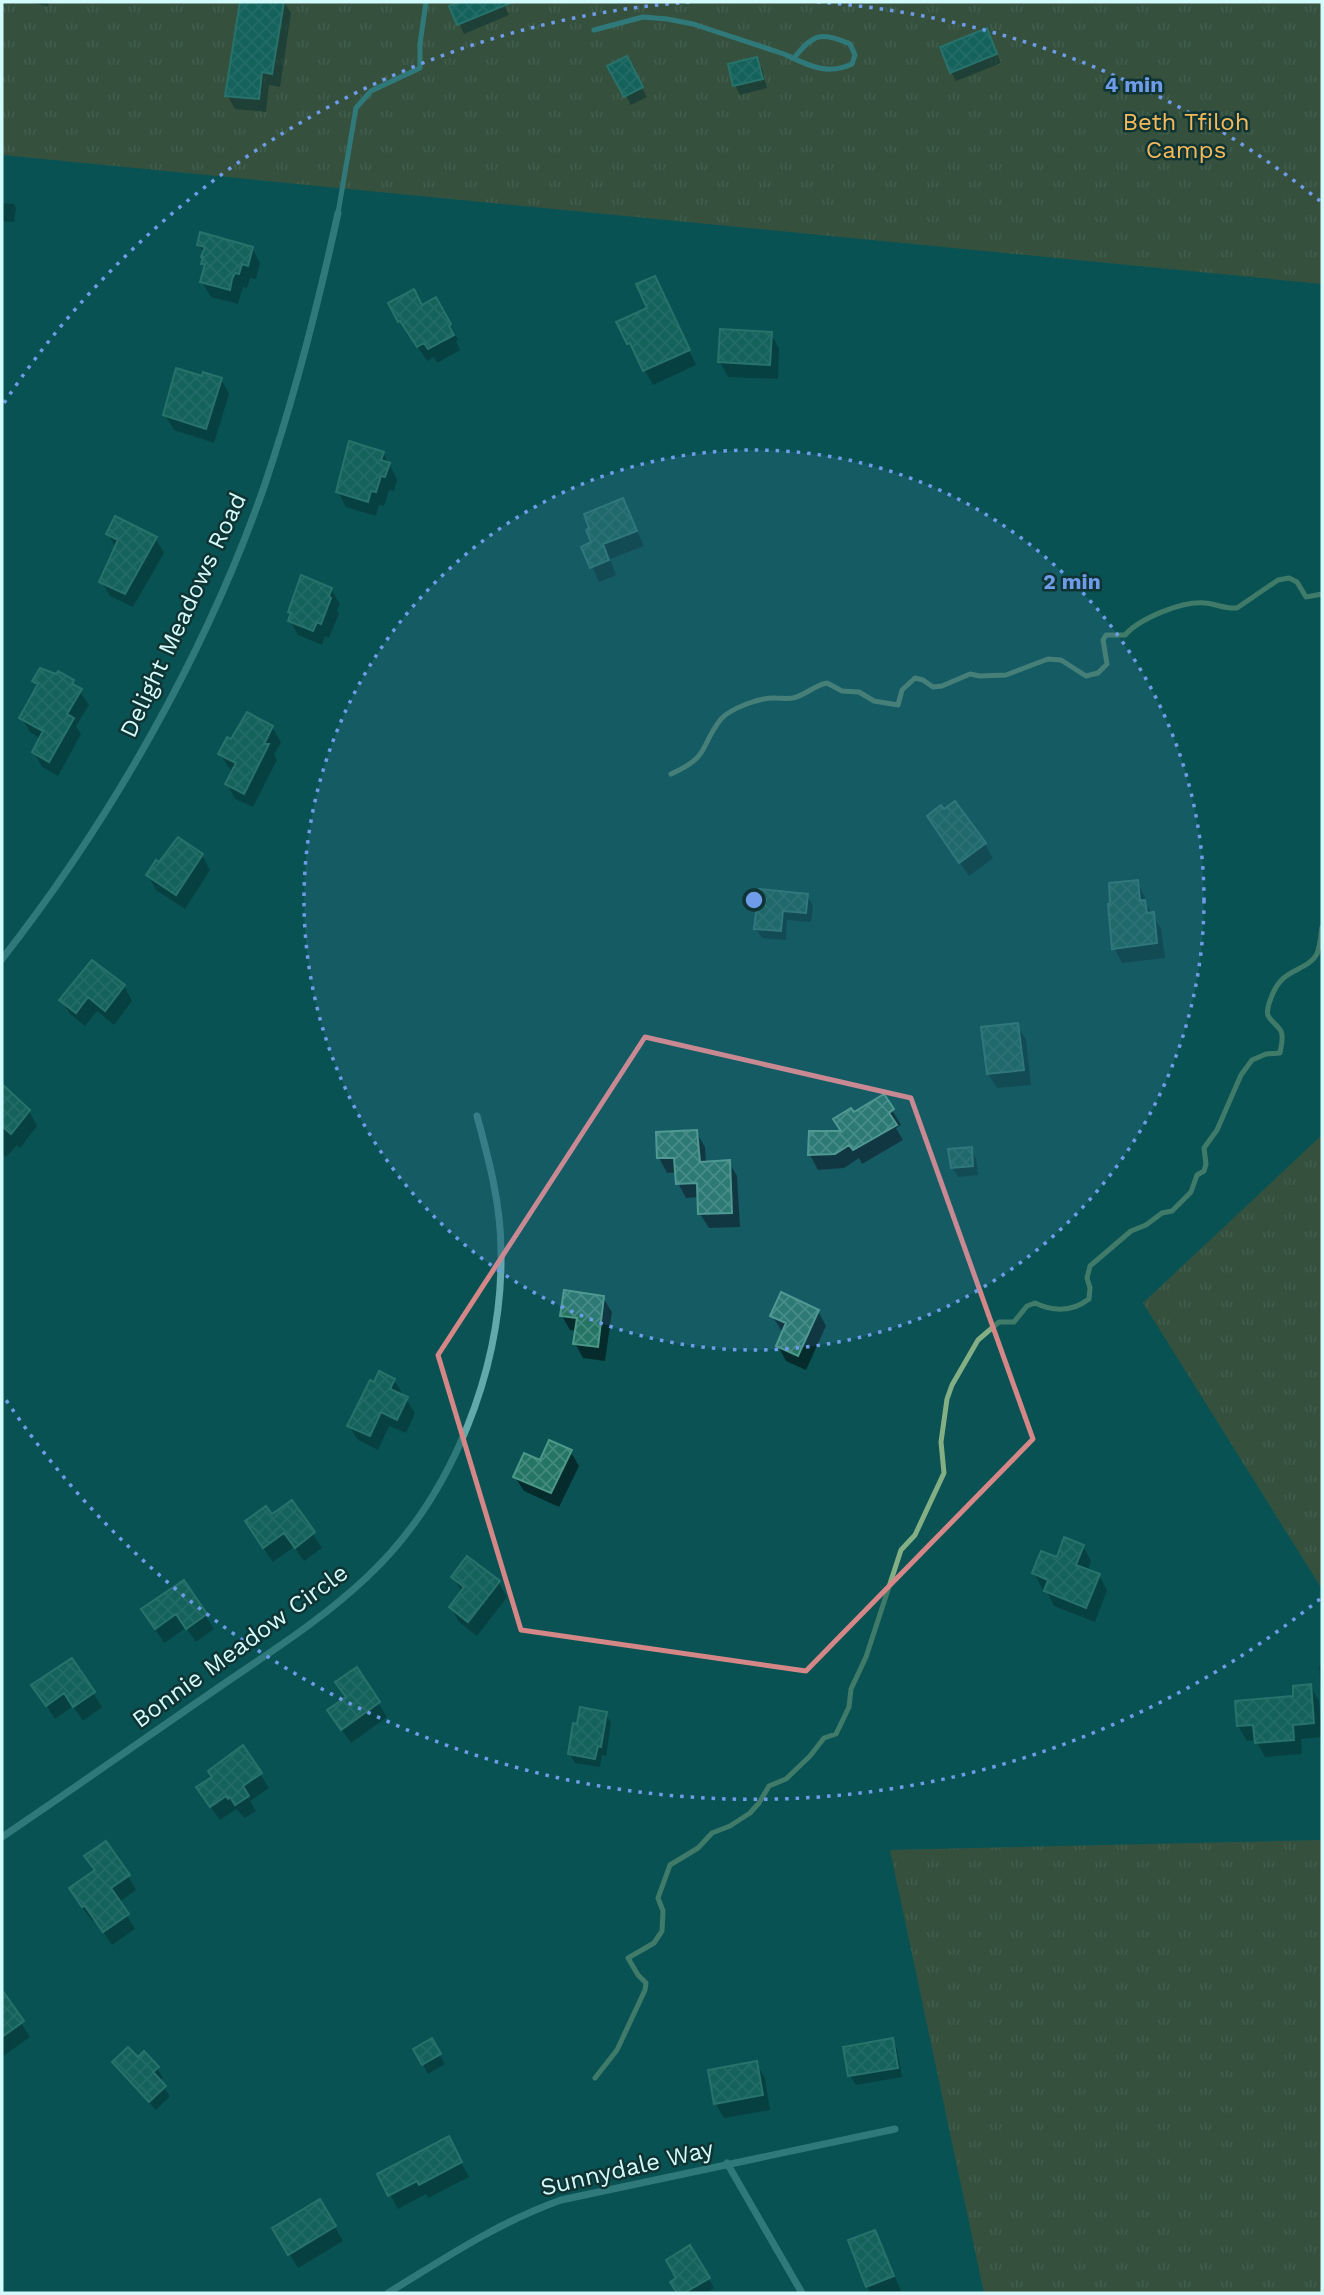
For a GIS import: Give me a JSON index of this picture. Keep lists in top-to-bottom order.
{
  "streets": {
    "street": ["Delight Meadows Road", "Bonnie Meadow Circle", "Sunnydale Way"]
  },
  "parks": ["Beth Tfiloh Camps"],
  "rings": ["4 min", "2 min"]
}
